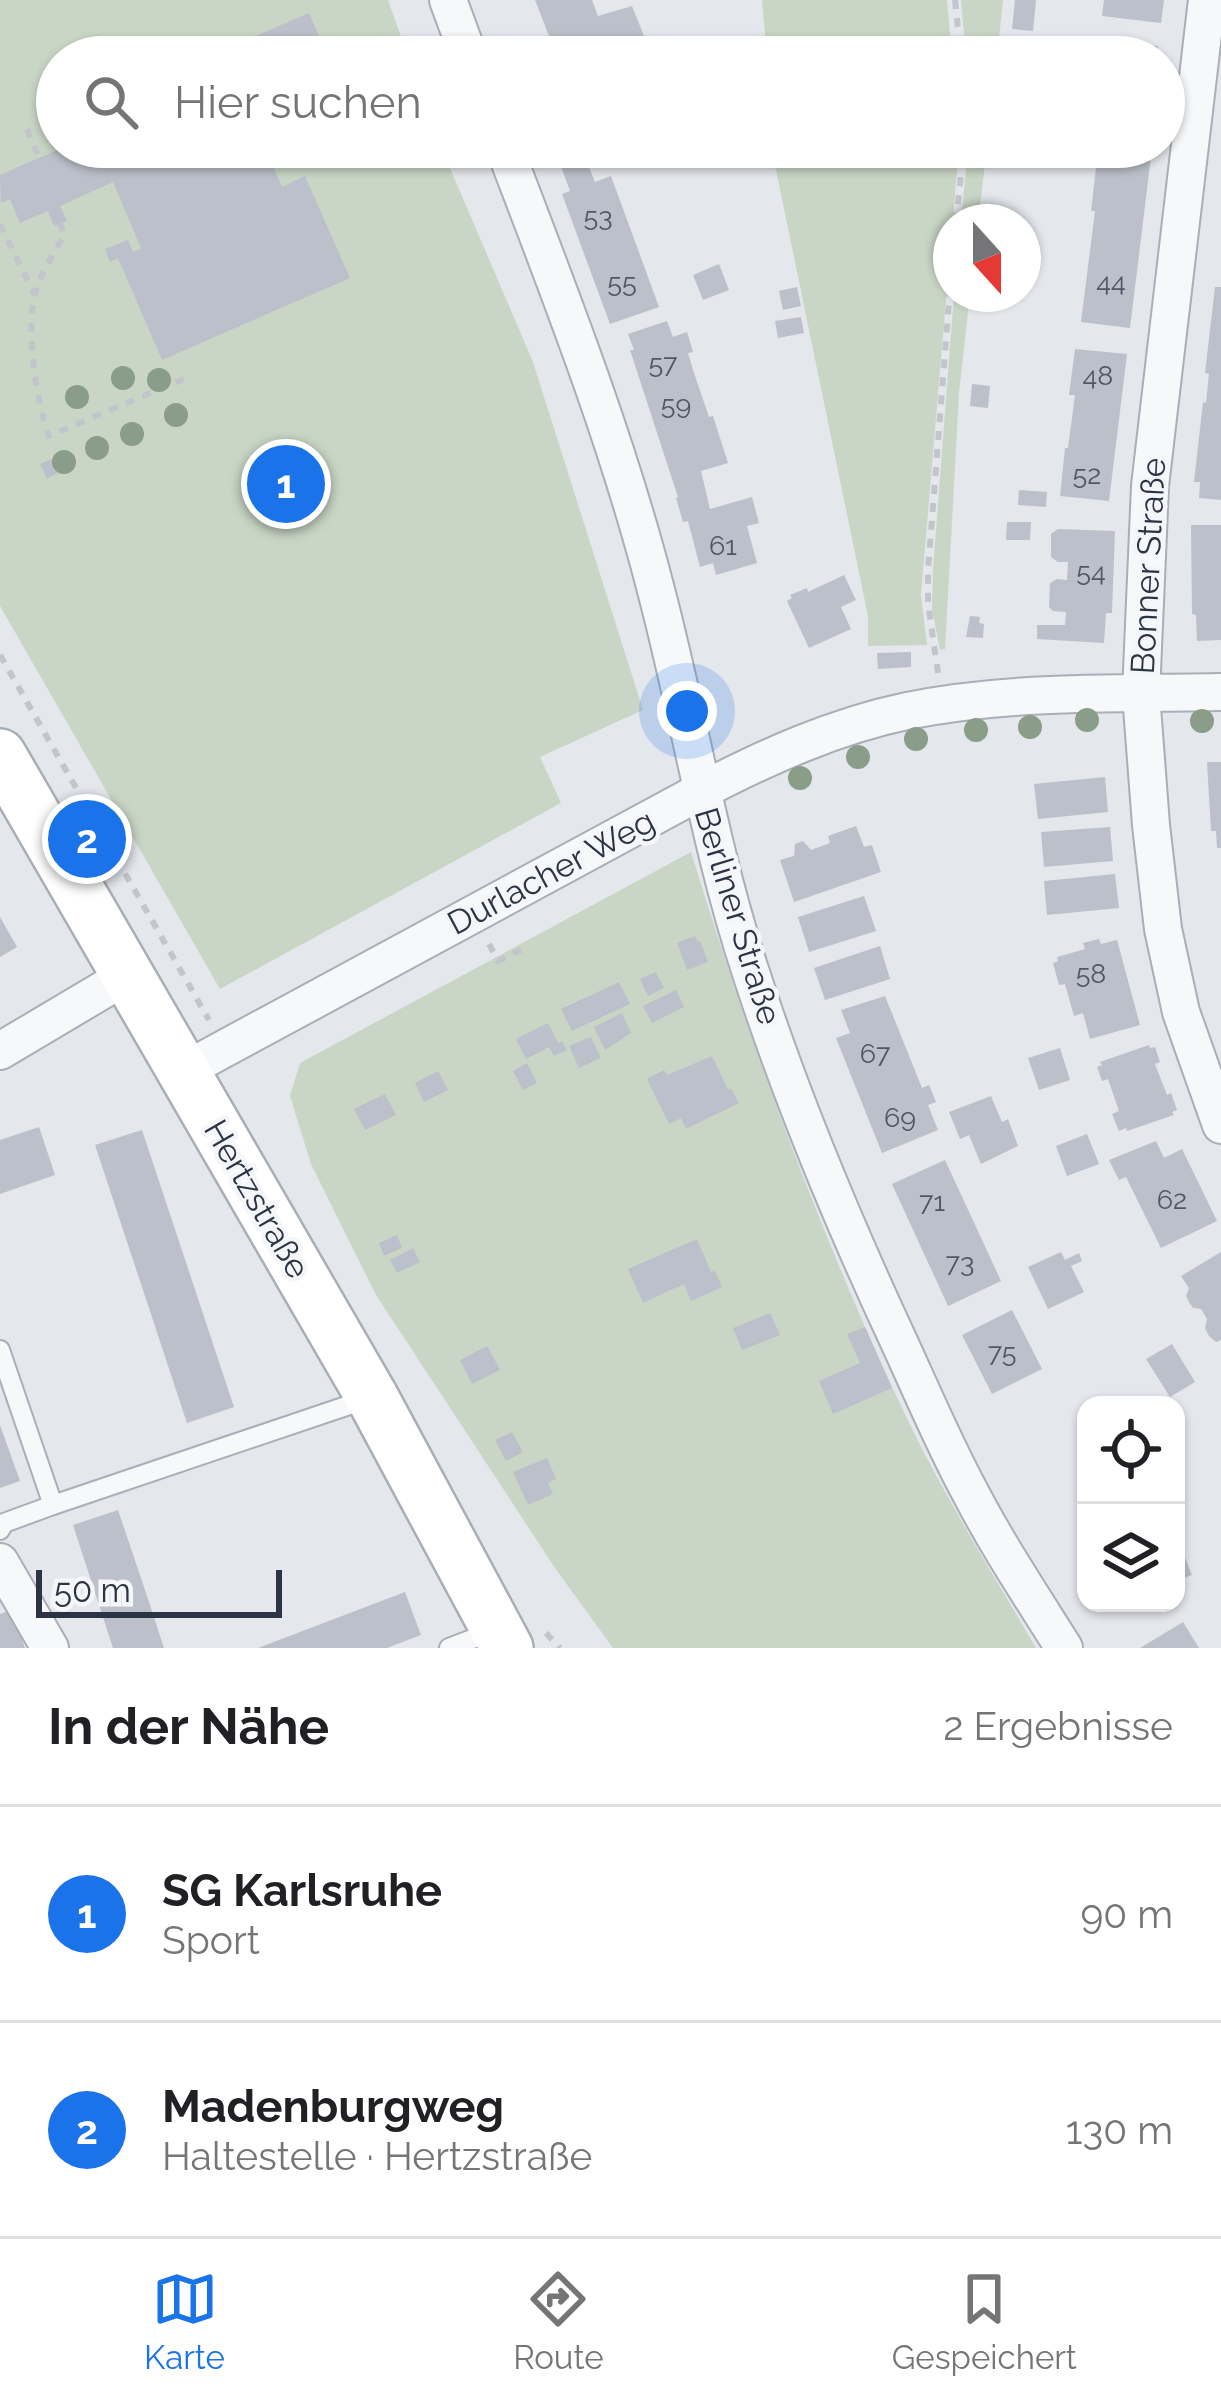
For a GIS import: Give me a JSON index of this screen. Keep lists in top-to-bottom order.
{
  "streets": {
    "main road": ["Hertzstraße"],
    "street": ["Bonner Straße", "Durlacher Weg", "Berliner Straße"]
  },
  "crossings": [
    ["Bonner Straße", "Durlacher Weg"],
    ["Durlacher Weg", "Berliner Straße"],
    ["Durlacher Weg", "Hertzstraße"]
  ],
  "house_numbers": [
    "53",
    "44",
    "55",
    "57",
    "48",
    "59",
    "52",
    "61",
    "54",
    "58",
    "67",
    "69",
    "62",
    "71",
    "73",
    "75"
  ],
  "scale_bar": "50 m",
  "north": "bottom",
  "page": {
    "search": "Hier suchen",
    "pins": ["1", "2"],
    "scale": "50 m",
    "heading": ["In der Nähe", "2 Ergebnisse"],
    "list": [
      {
        "mark": "1",
        "name": "SG Karlsruhe",
        "note": "Sport",
        "value": "90 m"
      },
      {
        "mark": "2",
        "name": "Madenburgweg",
        "note": "Haltestelle · Hertzstraße",
        "value": "130 m"
      }
    ],
    "nav": ["Karte", "Route", "Gespeichert"]
  }
}
